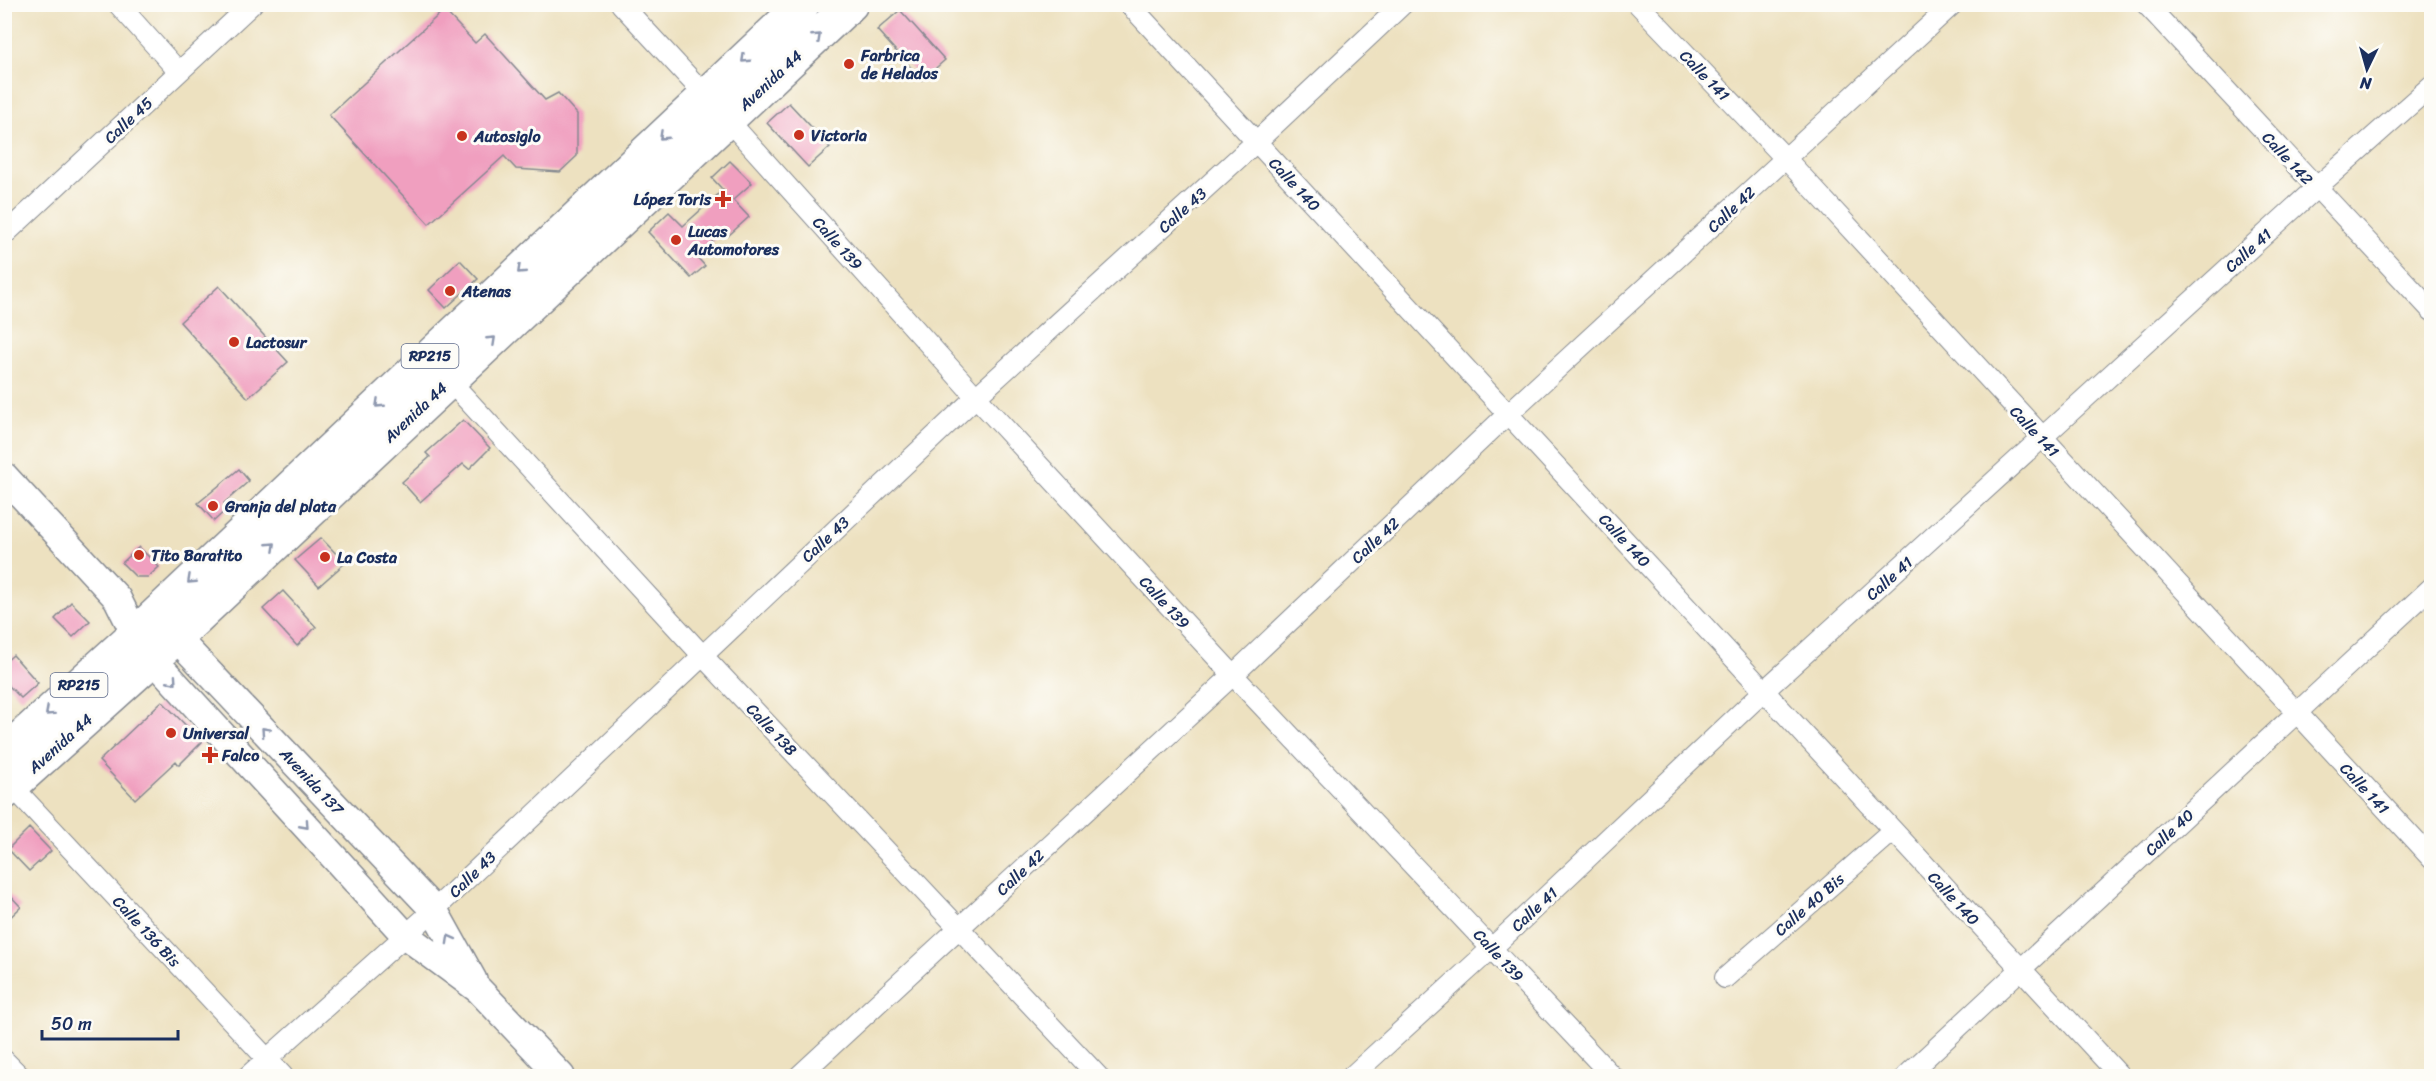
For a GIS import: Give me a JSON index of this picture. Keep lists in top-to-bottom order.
{
  "streets": {
    "highway": ["Avenida 44", "RP215"],
    "street": [
      "Calle 141",
      "Calle 45",
      "Calle 142",
      "Calle 140",
      "Calle 42",
      "Calle 43",
      "Calle 139",
      "Calle 41",
      "Calle 138",
      "Avenida 137",
      "Calle 40",
      "Calle 40 Bis",
      "Calle 136 Bis"
    ]
  },
  "crossings": [
    ["Calle 141", "Calle 42"],
    ["Calle 141", "Calle 41"],
    ["Calle 141", "Calle 40"],
    ["Avenida 44", "Calle 139"],
    ["Avenida 44", "Calle 138"],
    ["Avenida 44", "Avenida 137"],
    ["Avenida 44", "Calle 136 Bis"],
    ["Calle 142", "Calle 41"],
    ["Calle 140", "Calle 42"],
    ["Calle 140", "Calle 43"],
    ["Calle 140", "Calle 41"],
    ["Calle 140", "Calle 40"],
    ["Calle 140", "Calle 40 Bis"],
    ["Calle 42", "Calle 139"],
    ["Calle 42", "Calle 138"],
    ["Calle 43", "Calle 139"],
    ["Calle 43", "Calle 138"],
    ["Calle 43", "Avenida 137"],
    ["Calle 43", "Calle 136 Bis"],
    ["Calle 139", "Calle 41"]
  ],
  "places": {
    "other": [
      "Farbrica de Helados",
      "Victoria",
      "Autosiglo",
      "Lucas Automotores",
      "Atenas",
      "Lactosur",
      "Granja del plata",
      "Tito Baratito",
      "La Costa",
      "Universal"
    ],
    "health": ["López Toris", "Falco"]
  },
  "scale_bar": "50 m",
  "north": "bottom"
}
